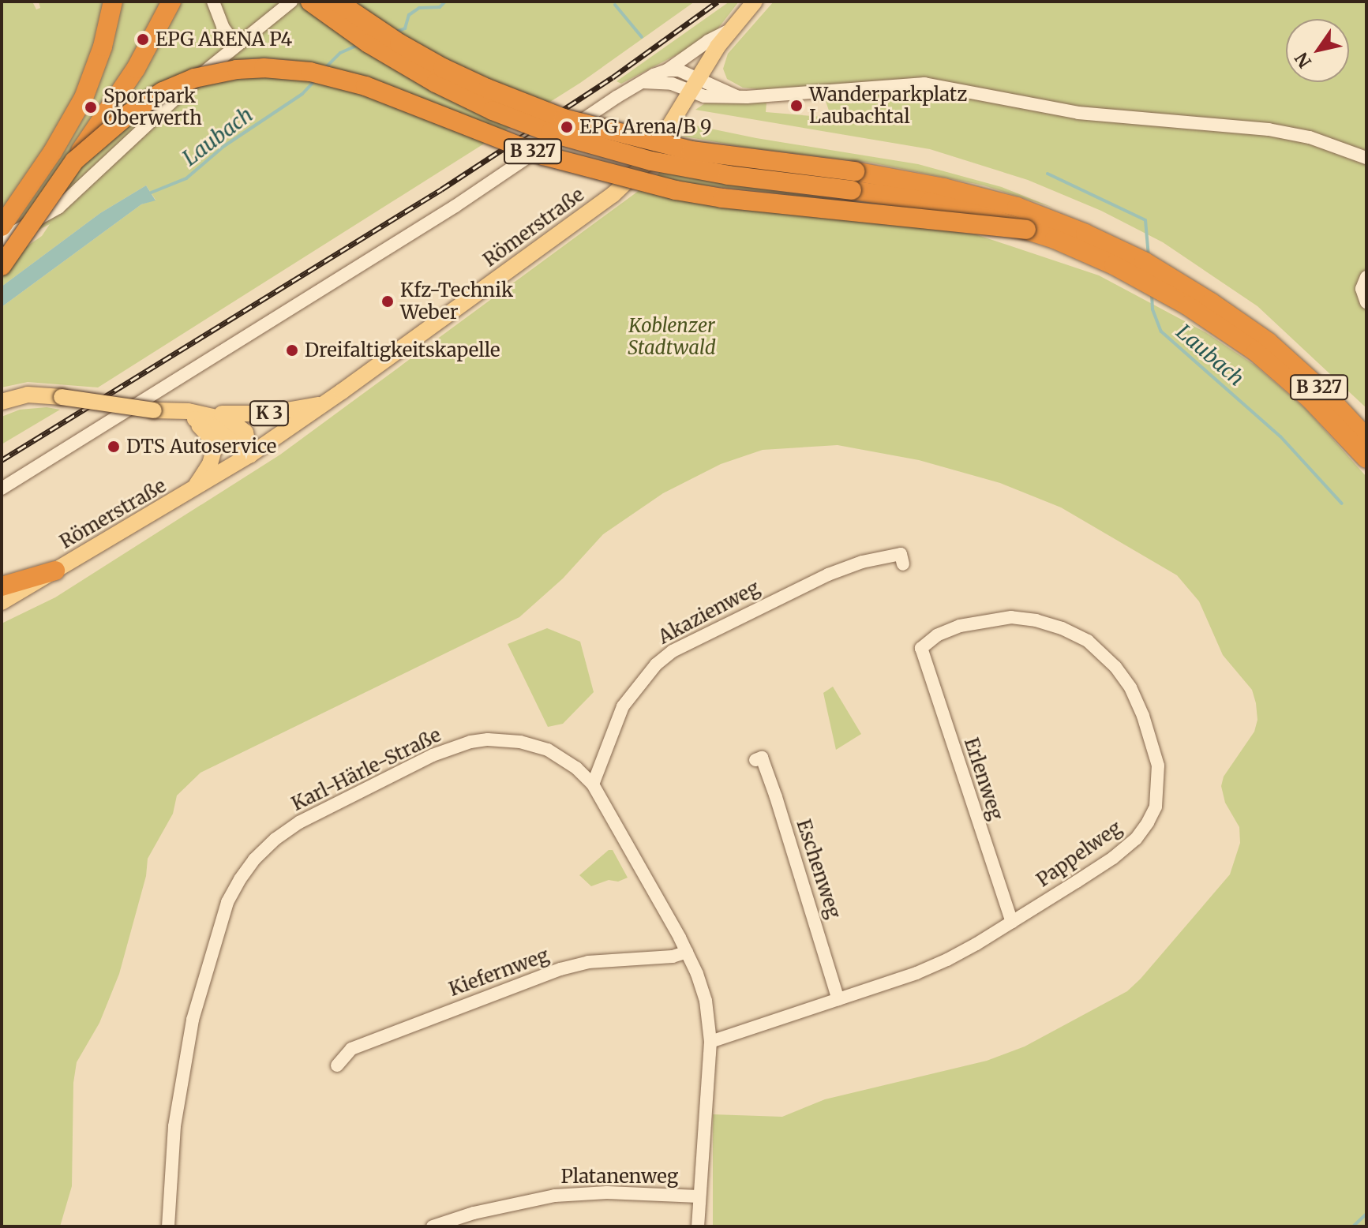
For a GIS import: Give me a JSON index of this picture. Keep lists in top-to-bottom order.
{
  "streets": {
    "highway": ["B 327"],
    "main road": ["Römerstraße", "K 3"],
    "street": [
      "Akazienweg",
      "Karl-Härle-Straße",
      "Erlenweg",
      "Pappelweg",
      "Eschenweg",
      "Kiefernweg",
      "Platanenweg"
    ]
  },
  "crossings": [
    ["Römerstraße", "K 3"],
    ["Akazienweg", "Karl-Härle-Straße"],
    ["Karl-Härle-Straße", "Pappelweg"],
    ["Karl-Härle-Straße", "Kiefernweg"],
    ["Karl-Härle-Straße", "Platanenweg"],
    ["Erlenweg", "Pappelweg"],
    ["Pappelweg", "Eschenweg"]
  ],
  "water": ["Laubach"],
  "parks": ["Koblenzer Stadtwald"],
  "places": [
    "EPG ARENA P4",
    "Wanderparkplatz Laubachtal",
    "Sportpark Oberwerth",
    "EPG Arena/B 9",
    "Kfz-Technik Weber",
    "Dreifaltigkeitskapelle",
    "DTS Autoservice"
  ],
  "north": "bottom left"
}
